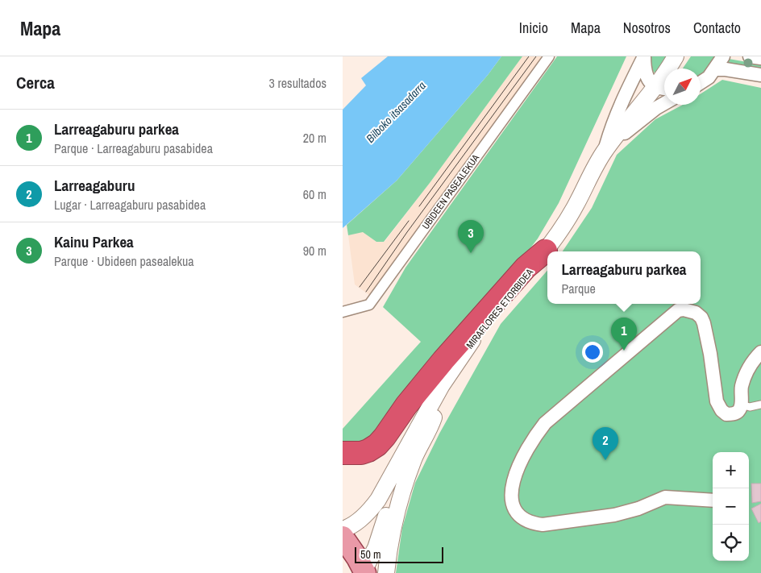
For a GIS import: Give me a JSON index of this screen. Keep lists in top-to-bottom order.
{
  "streets": {
    "street": ["UBIDEEN PASEALEKUA", "MIRAFLORES ETORBIDEA"]
  },
  "water": ["Bilboko itsasadarra"],
  "scale_bar": "50 m",
  "north": "top right",
  "page": {
    "header": "Mapa",
    "nav": [
      "Inicio",
      "Mapa",
      "Nosotros",
      "Contacto"
    ],
    "heading": ["Cerca", "3 resultados"],
    "list": [
      {
        "mark": "1",
        "name": "Larreagaburu parkea",
        "note": "Parque · Larreagaburu pasabidea",
        "value": "20 m"
      },
      {
        "mark": "2",
        "name": "Larreagaburu",
        "note": "Lugar · Larreagaburu pasabidea",
        "value": "60 m"
      },
      {
        "mark": "3",
        "name": "Kainu Parkea",
        "note": "Parque · Ubideen pasealekua",
        "value": "90 m"
      }
    ],
    "pins": ["3", "1", "2"],
    "popup": ["Larreagaburu parkea", "Parque"],
    "map_buttons": ["+", "−"],
    "scale": "50 m"
  }
}
